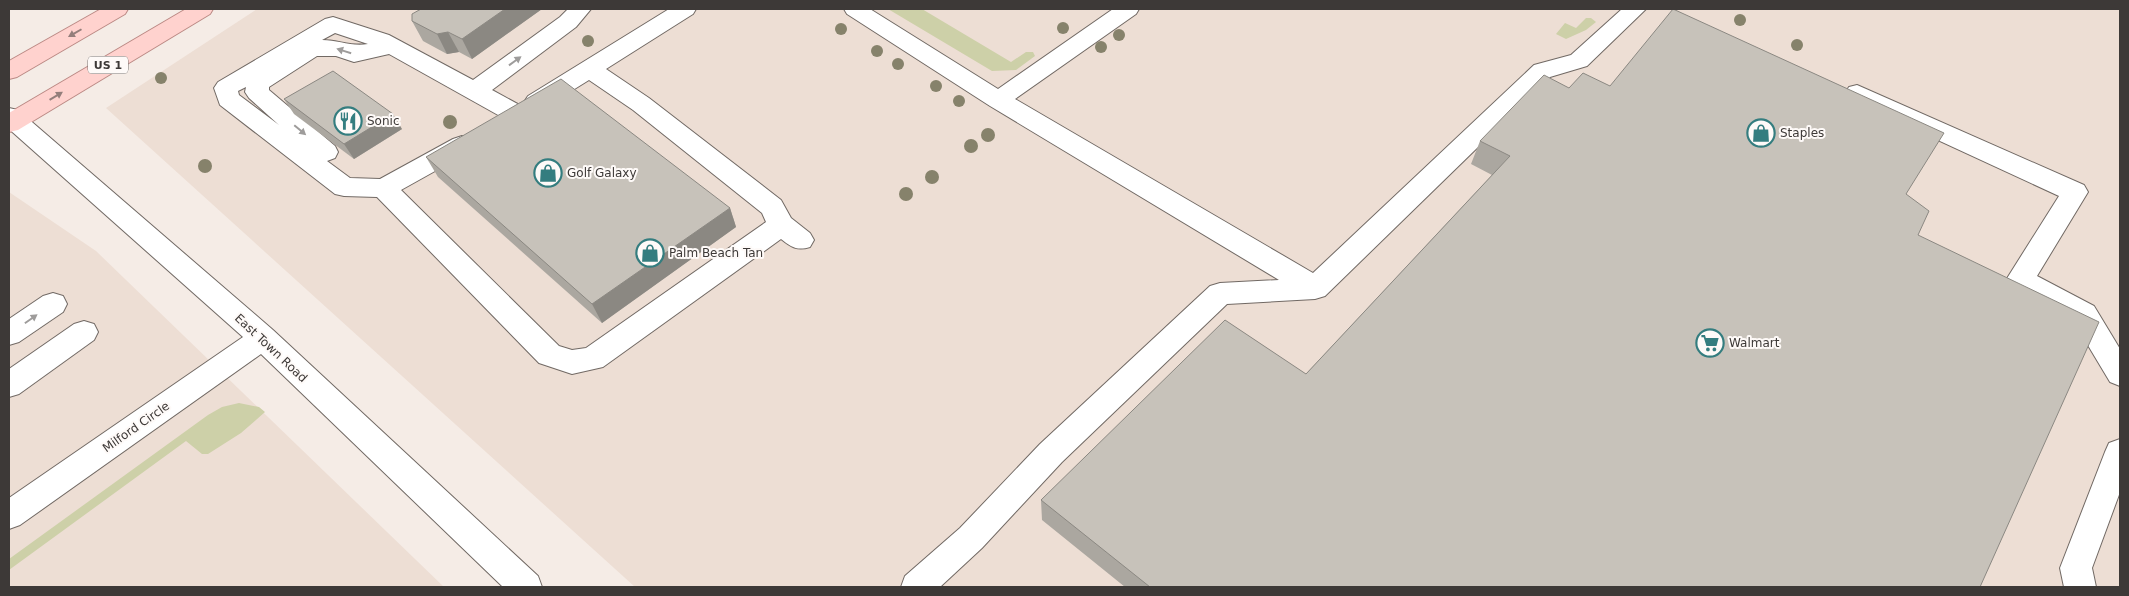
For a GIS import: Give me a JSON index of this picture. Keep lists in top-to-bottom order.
{
  "streets": {
    "main road": ["US 1"],
    "street": ["East Town Road", "Milford Circle"]
  },
  "crossings": [
    ["US 1", "East Town Road"],
    ["East Town Road", "Milford Circle"]
  ],
  "places": {
    "restaurant": ["Sonic"],
    "shop": ["Staples", "Golf Galaxy", "Palm Beach Tan"],
    "supermarket": ["Walmart"]
  }
}
